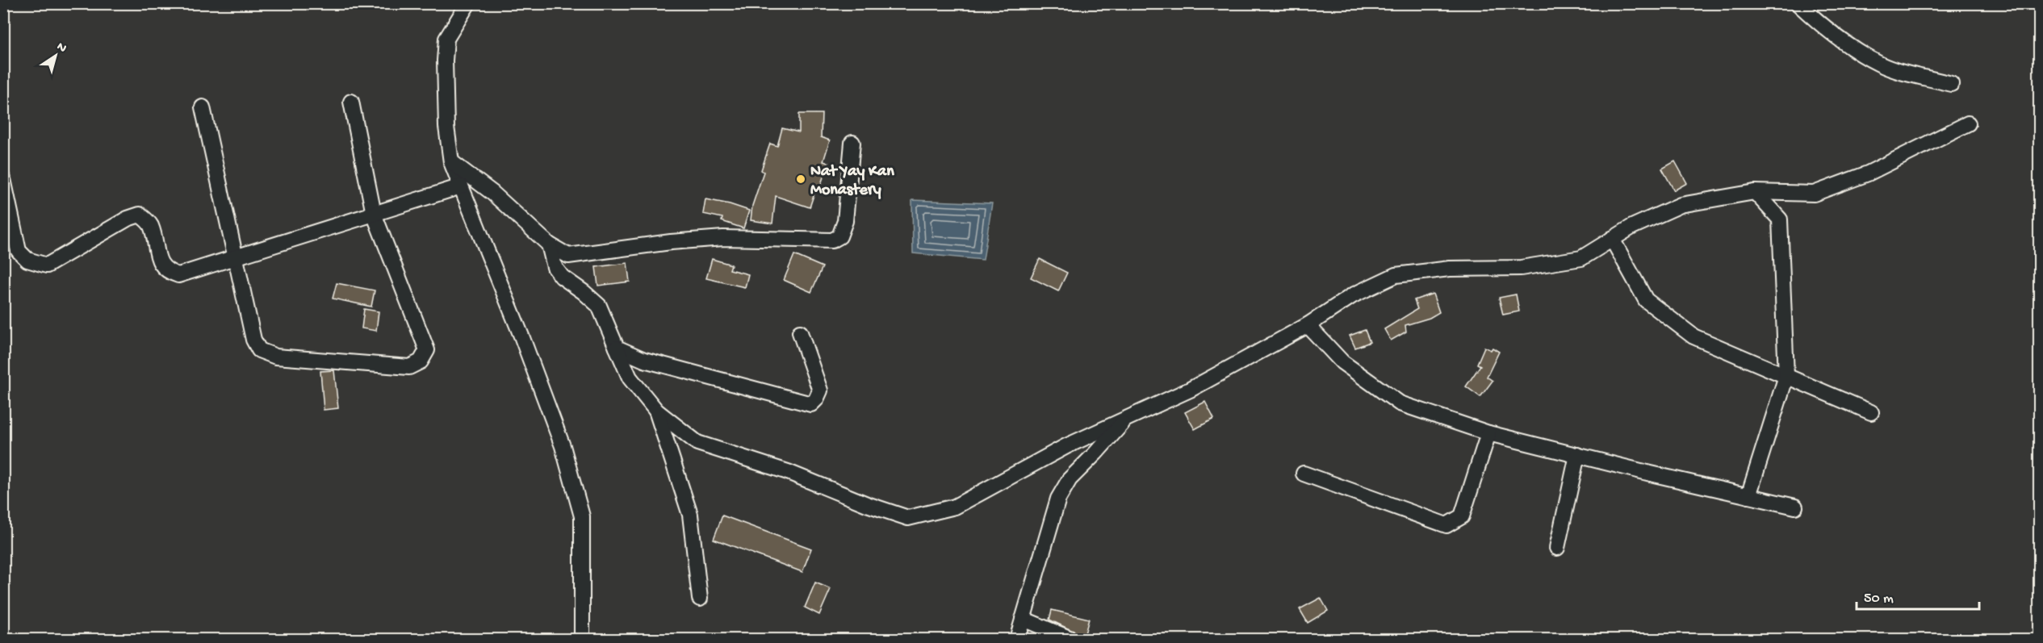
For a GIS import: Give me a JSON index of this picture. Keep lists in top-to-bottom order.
{
  "places": ["Nat Yay Kan Monastery"],
  "scale_bar": "50 m",
  "north": "top right"
}
